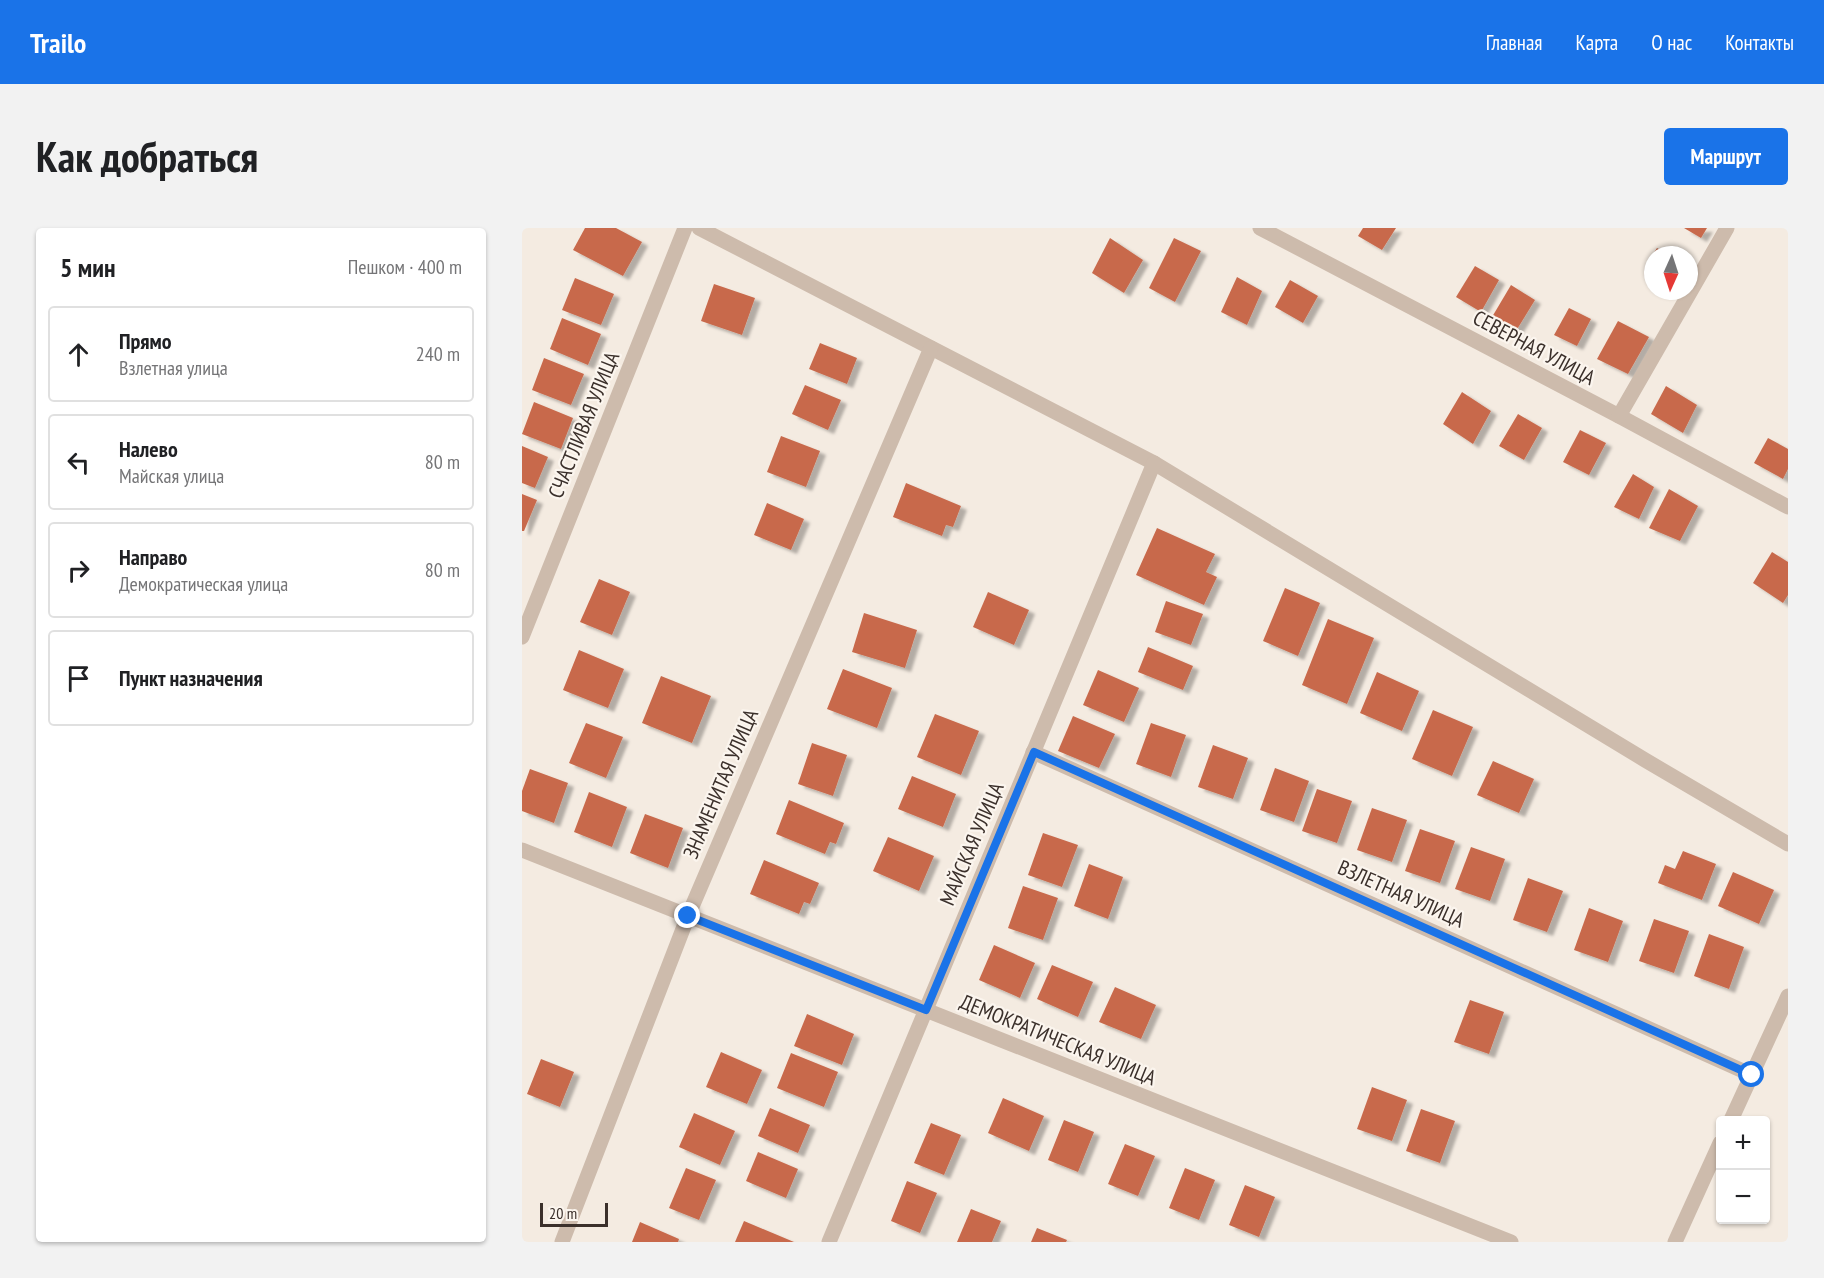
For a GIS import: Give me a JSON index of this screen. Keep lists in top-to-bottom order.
{
  "streets": {
    "street": [
      "СЕВЕРНАЯ УЛИЦА",
      "СЧАСТЛИВАЯ УЛИЦА",
      "ЗНАМЕНИТАЯ УЛИЦА",
      "МАЙСКАЯ УЛИЦА",
      "ВЗЛЕТНАЯ УЛИЦА",
      "ДЕМОКРАТИЧЕСКАЯ УЛИЦА"
    ]
  },
  "crossings": [
    ["ЗНАМЕНИТАЯ УЛИЦА", "ДЕМОКРАТИЧЕСКАЯ УЛИЦА"],
    ["МАЙСКАЯ УЛИЦА", "ВЗЛЕТНАЯ УЛИЦА"],
    ["МАЙСКАЯ УЛИЦА", "ДЕМОКРАТИЧЕСКАЯ УЛИЦА"]
  ],
  "scale_bar": "20 m",
  "north": "bottom",
  "page": {
    "header": "Trailo",
    "nav": [
      "Главная",
      "Карта",
      "О нас",
      "Контакты"
    ],
    "buttons": "Маршрут",
    "title": "Как добраться",
    "heading": ["5 мин", "Пешком · 400 m"],
    "list": [
      ["Прямо", "Взлетная улица", "240 m"],
      ["Налево", "Майская улица", "80 m"],
      ["Направо", "Демократическая улица", "80 m"],
      "Пункт назначения"
    ],
    "map_buttons": ["+", "−"],
    "scale": "20 m"
  }
}
